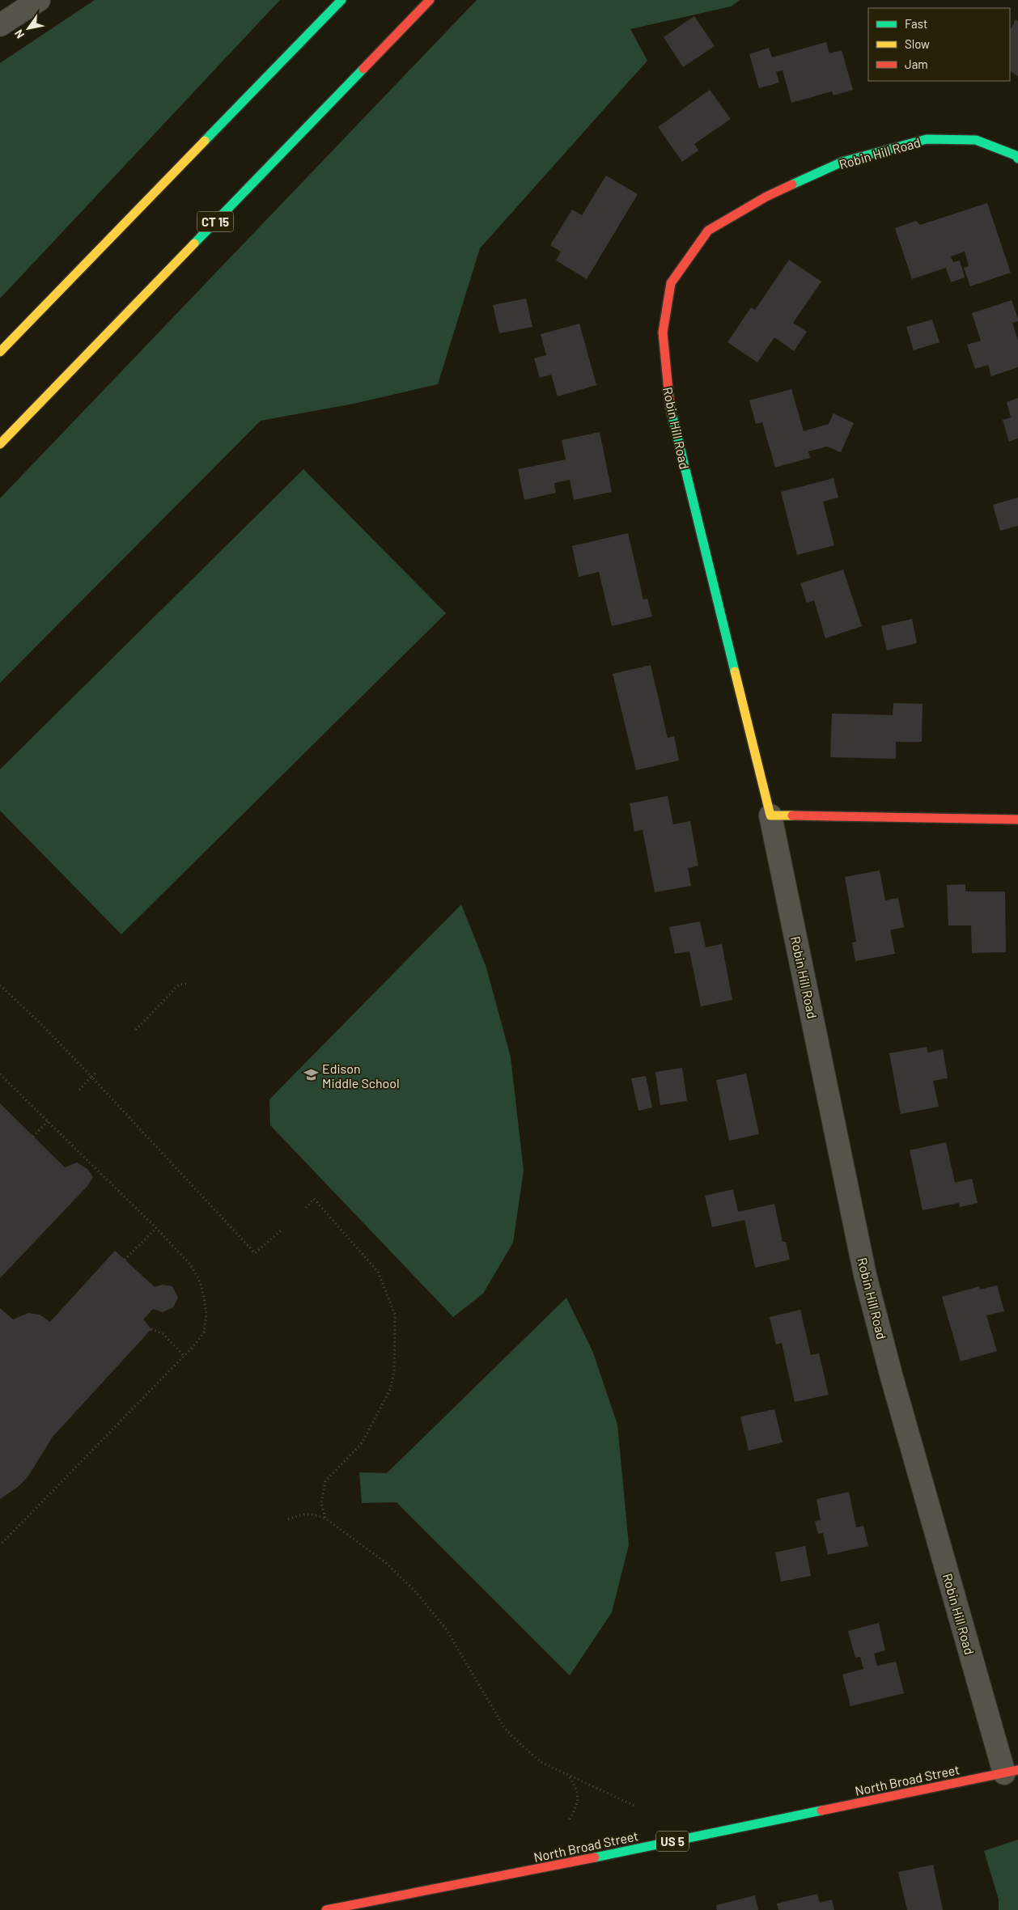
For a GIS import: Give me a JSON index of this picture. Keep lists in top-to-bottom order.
{
  "streets": {
    "main road": [
      "Robin Hill Road",
      "CT 15",
      "North Broad Street",
      "US 5"
    ]
  },
  "crossings": [
    ["Robin Hill Road", "North Broad Street"]
  ],
  "places": {
    "school or university": ["Edison Middle School"]
  },
  "legend": ["Fast", "Slow", "Jam"],
  "north": "bottom left"
}
